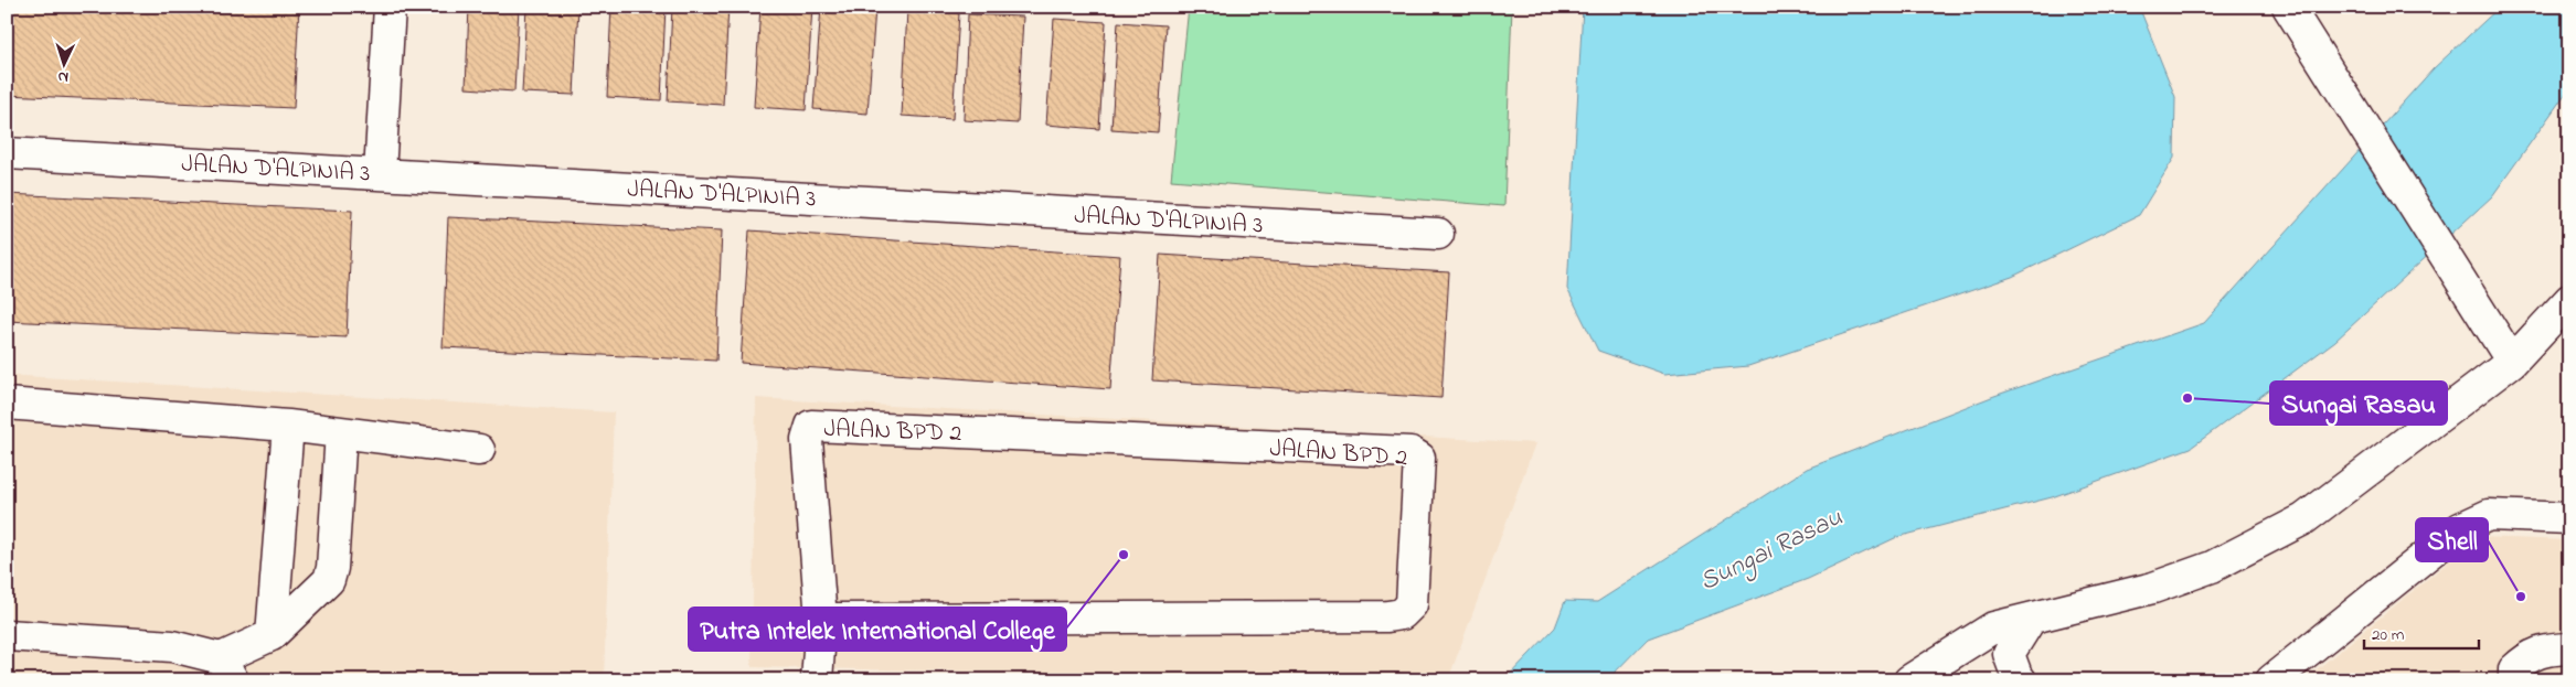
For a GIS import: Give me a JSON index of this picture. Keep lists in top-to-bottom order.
{
  "streets": {
    "street": ["JALAN D'ALPINIA 3", "JALAN BPD 2"]
  },
  "water": ["Sungai Rasau"],
  "places": ["Sungai Rasau", "Putra Intelek International College", "Shell"],
  "scale_bar": "20 m",
  "north": "bottom"
}
